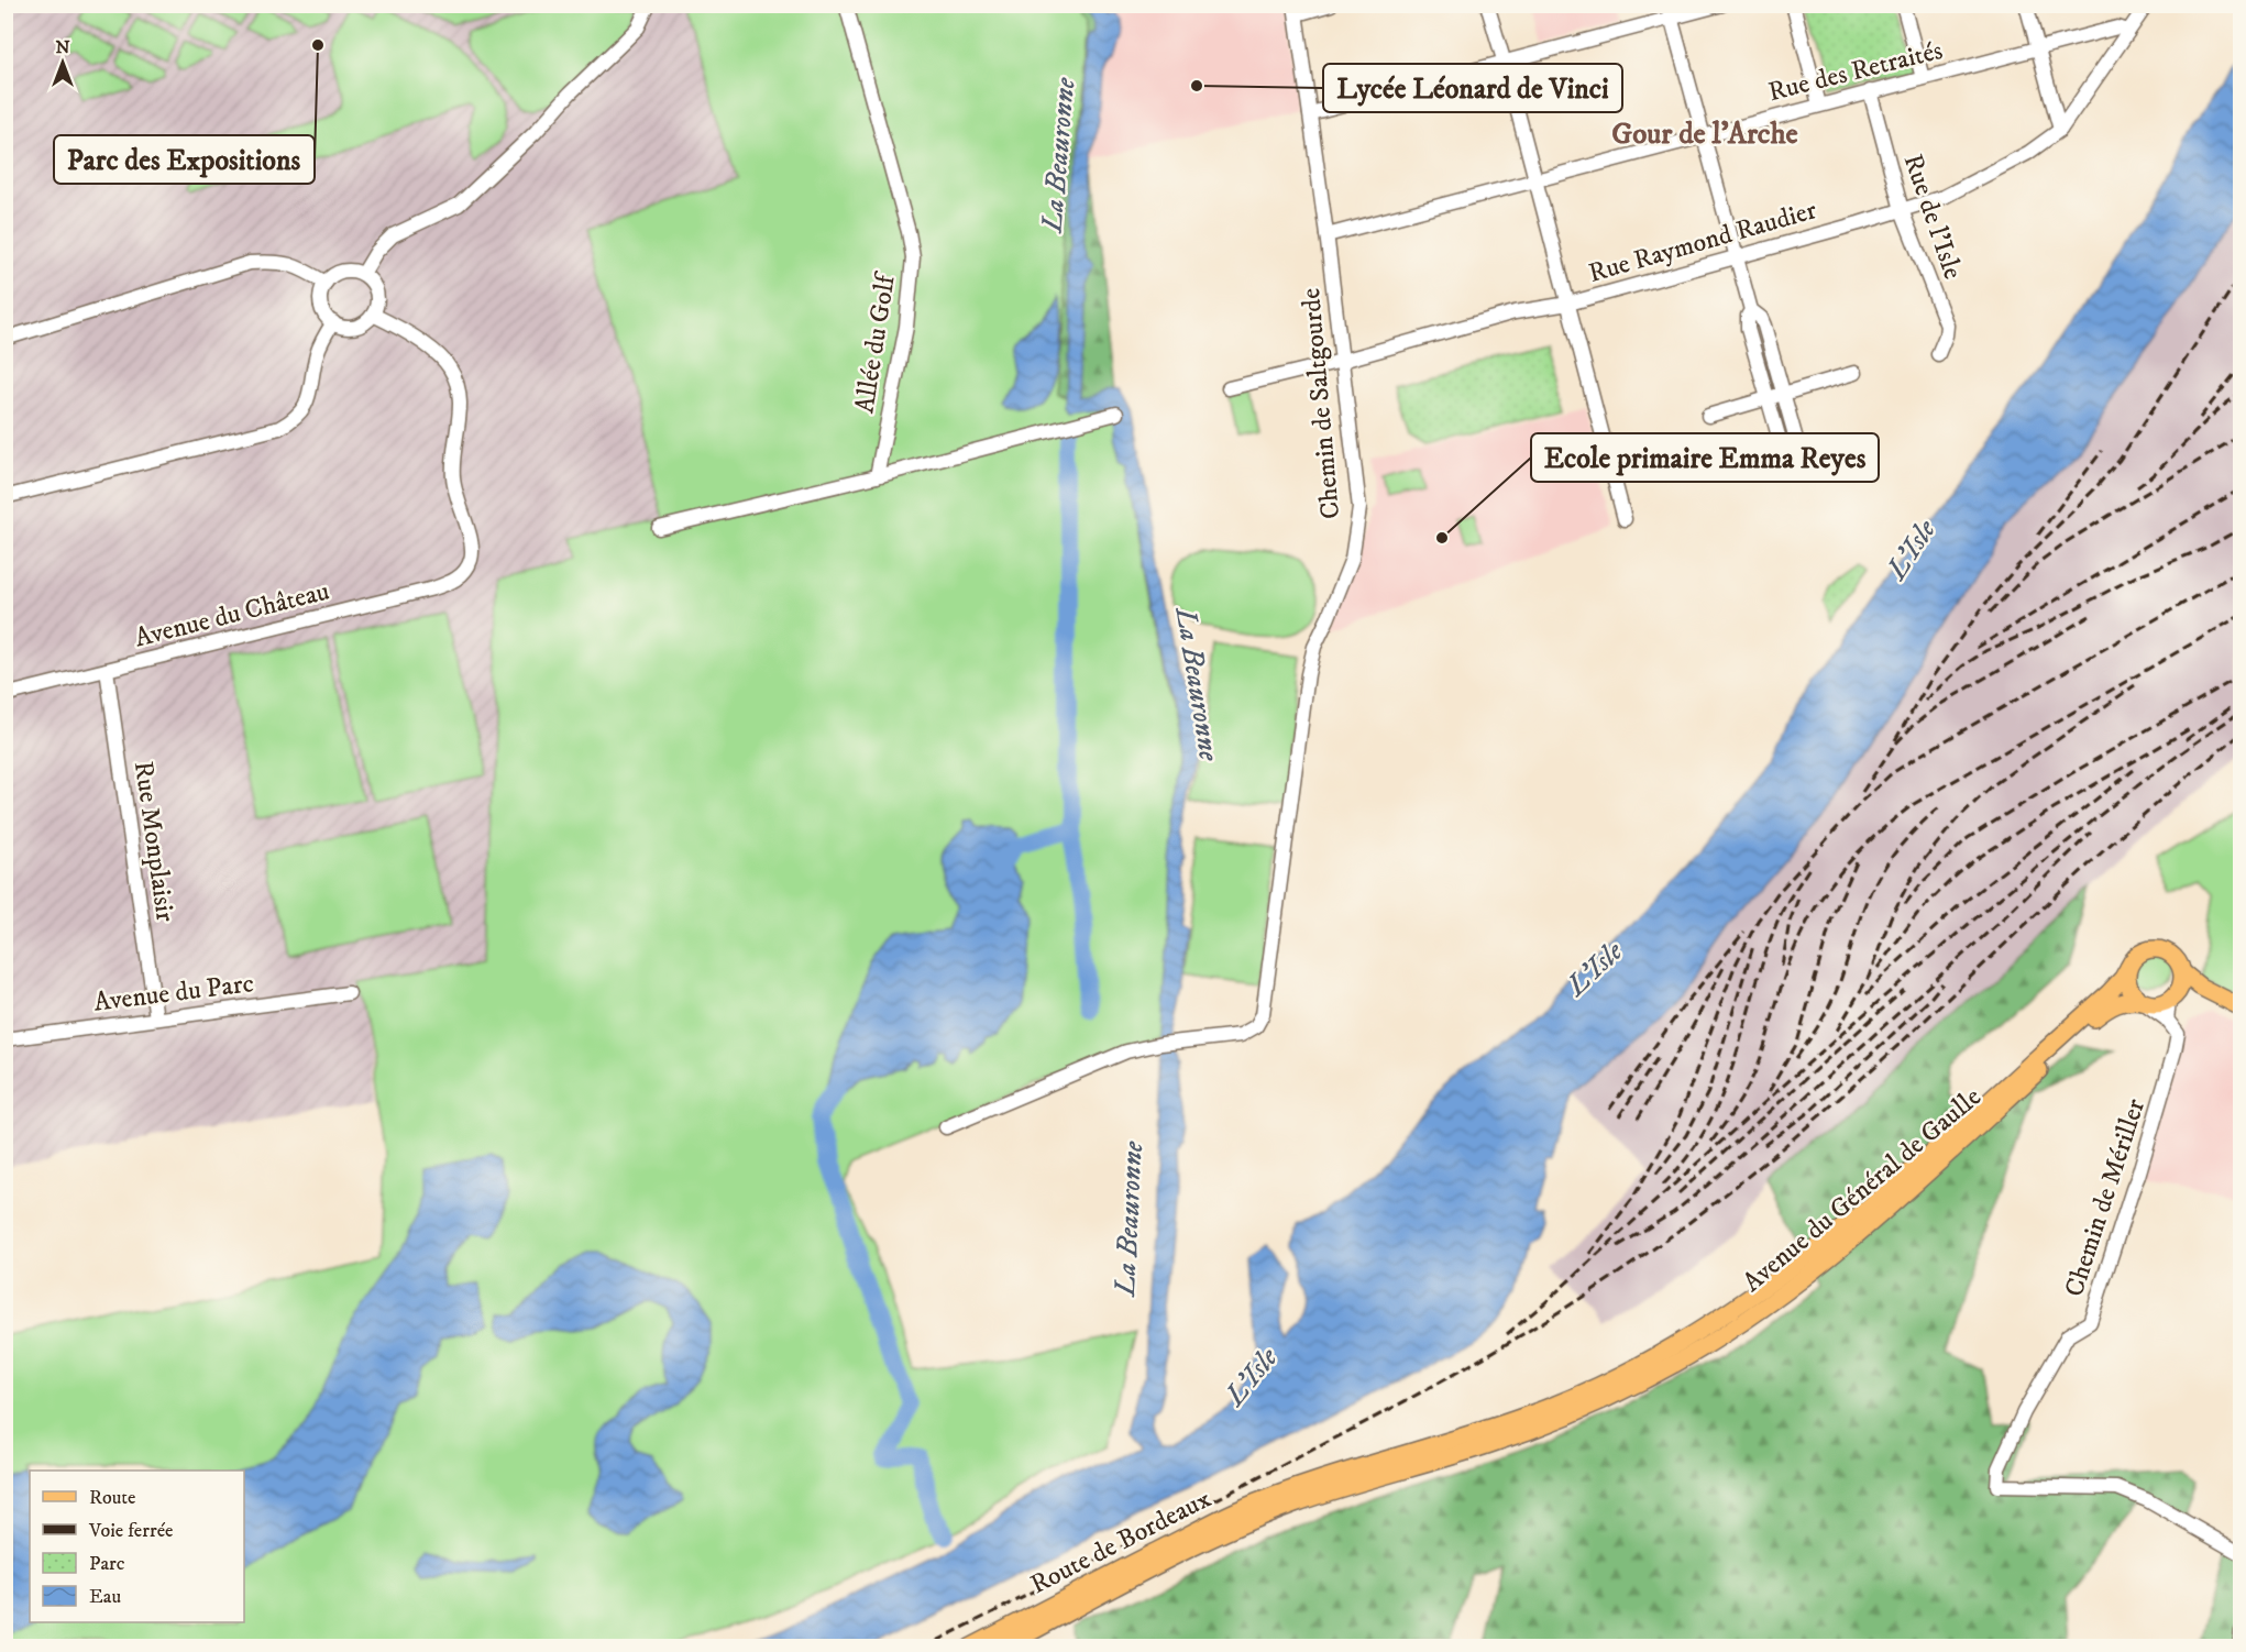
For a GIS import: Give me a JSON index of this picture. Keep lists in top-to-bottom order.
{
  "streets": {
    "main road": ["Avenue du Général de Gaulle", "Route de Bordeaux"],
    "street": [
      "Rue des Retraités",
      "Rue de l'Isle",
      "Rue Raymond Raudier",
      "Allée du Golf",
      "Chemin de Saltgourde",
      "Avenue du Château",
      "Rue Monplaisir",
      "Avenue du Parc",
      "Chemin de Mériller"
    ]
  },
  "crossings": [
    ["Rue des Retraités", "Rue de l'Isle"],
    ["Rue des Retraités", "Rue Raymond Raudier"],
    ["Rue des Retraités", "Chemin de Saltgourde"],
    ["Rue de l'Isle", "Rue Raymond Raudier"],
    ["Rue Raymond Raudier", "Chemin de Saltgourde"],
    ["Avenue du Château", "Rue Monplaisir"],
    ["Rue Monplaisir", "Avenue du Parc"],
    ["Avenue du Général de Gaulle", "Chemin de Mériller"],
    ["Avenue du Général de Gaulle", "Route de Bordeaux"]
  ],
  "districts": ["Gour de l'Arche"],
  "water": ["La Beauronne", "L'Isle"],
  "places": ["Parc des Expositions", "Lycée Léonard de Vinci", "Ecole primaire Emma Reyes"],
  "legend": [
    "Route",
    "Voie ferrée",
    "Parc",
    "Eau"
  ],
  "north": "top"
}
